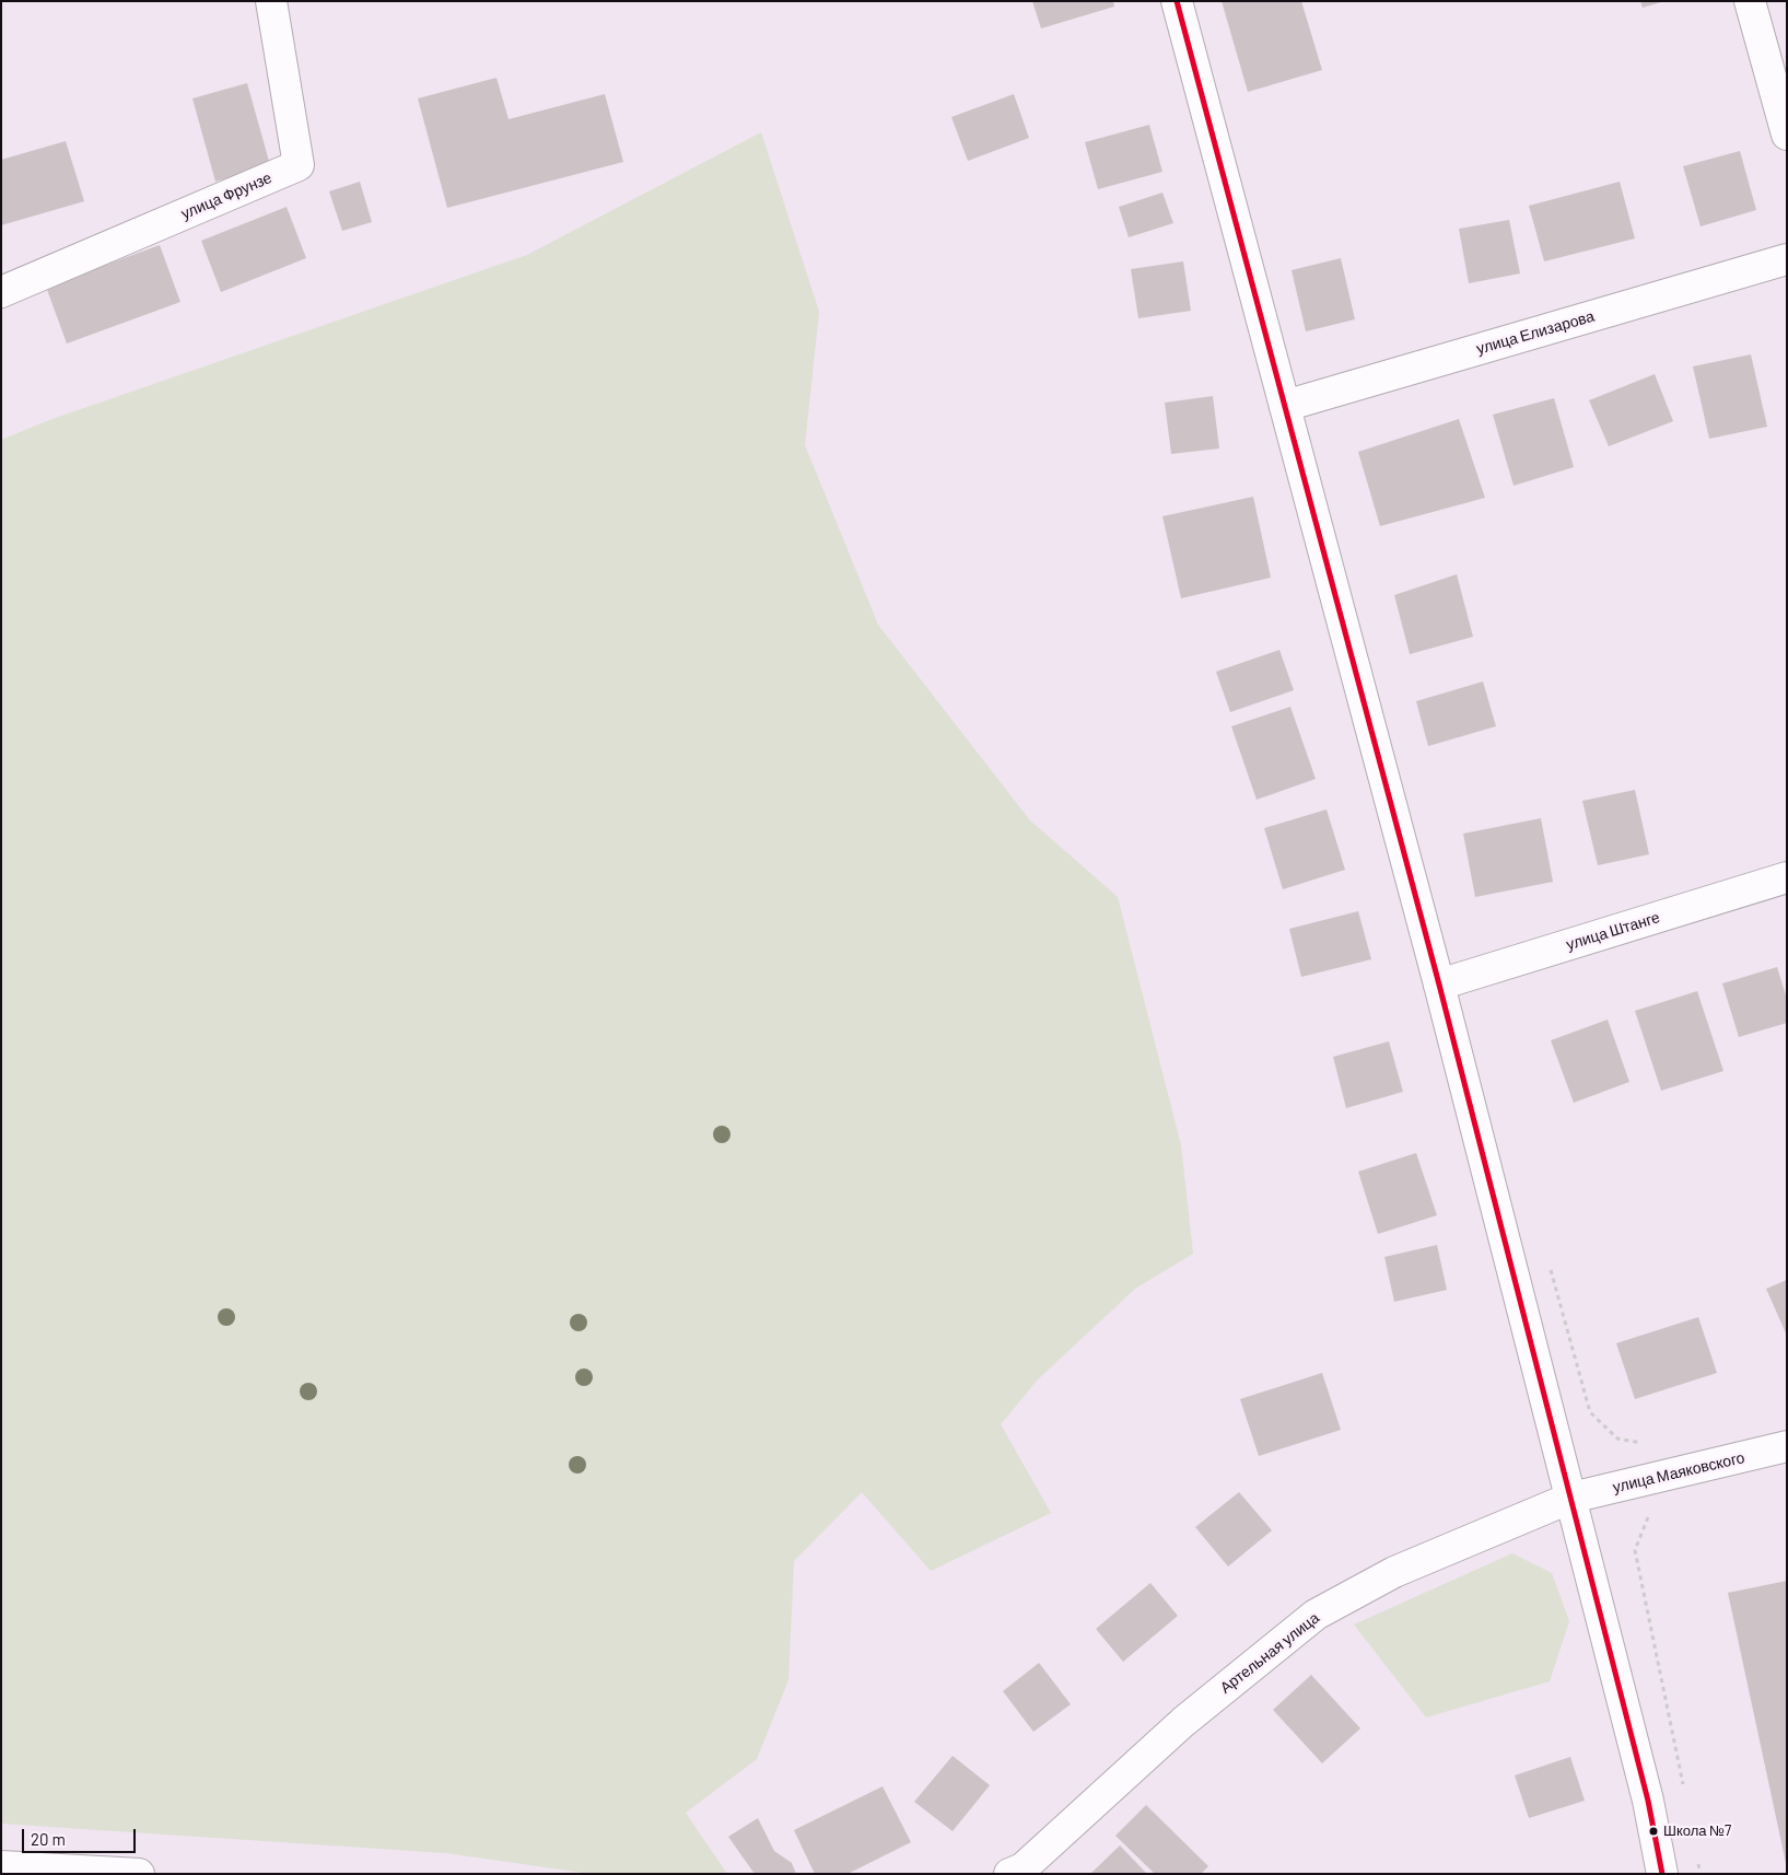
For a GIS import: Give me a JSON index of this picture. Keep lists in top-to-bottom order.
{
  "streets": {
    "street": [
      "улица Фрунзе",
      "улица Елизарова",
      "улица Штанге",
      "улица Маяковского",
      "Артельная улица"
    ]
  },
  "crossings": [
    ["улица Маяковского", "Артельная улица"]
  ],
  "places": ["Школа №7"],
  "scale_bar": "20 m"
}
